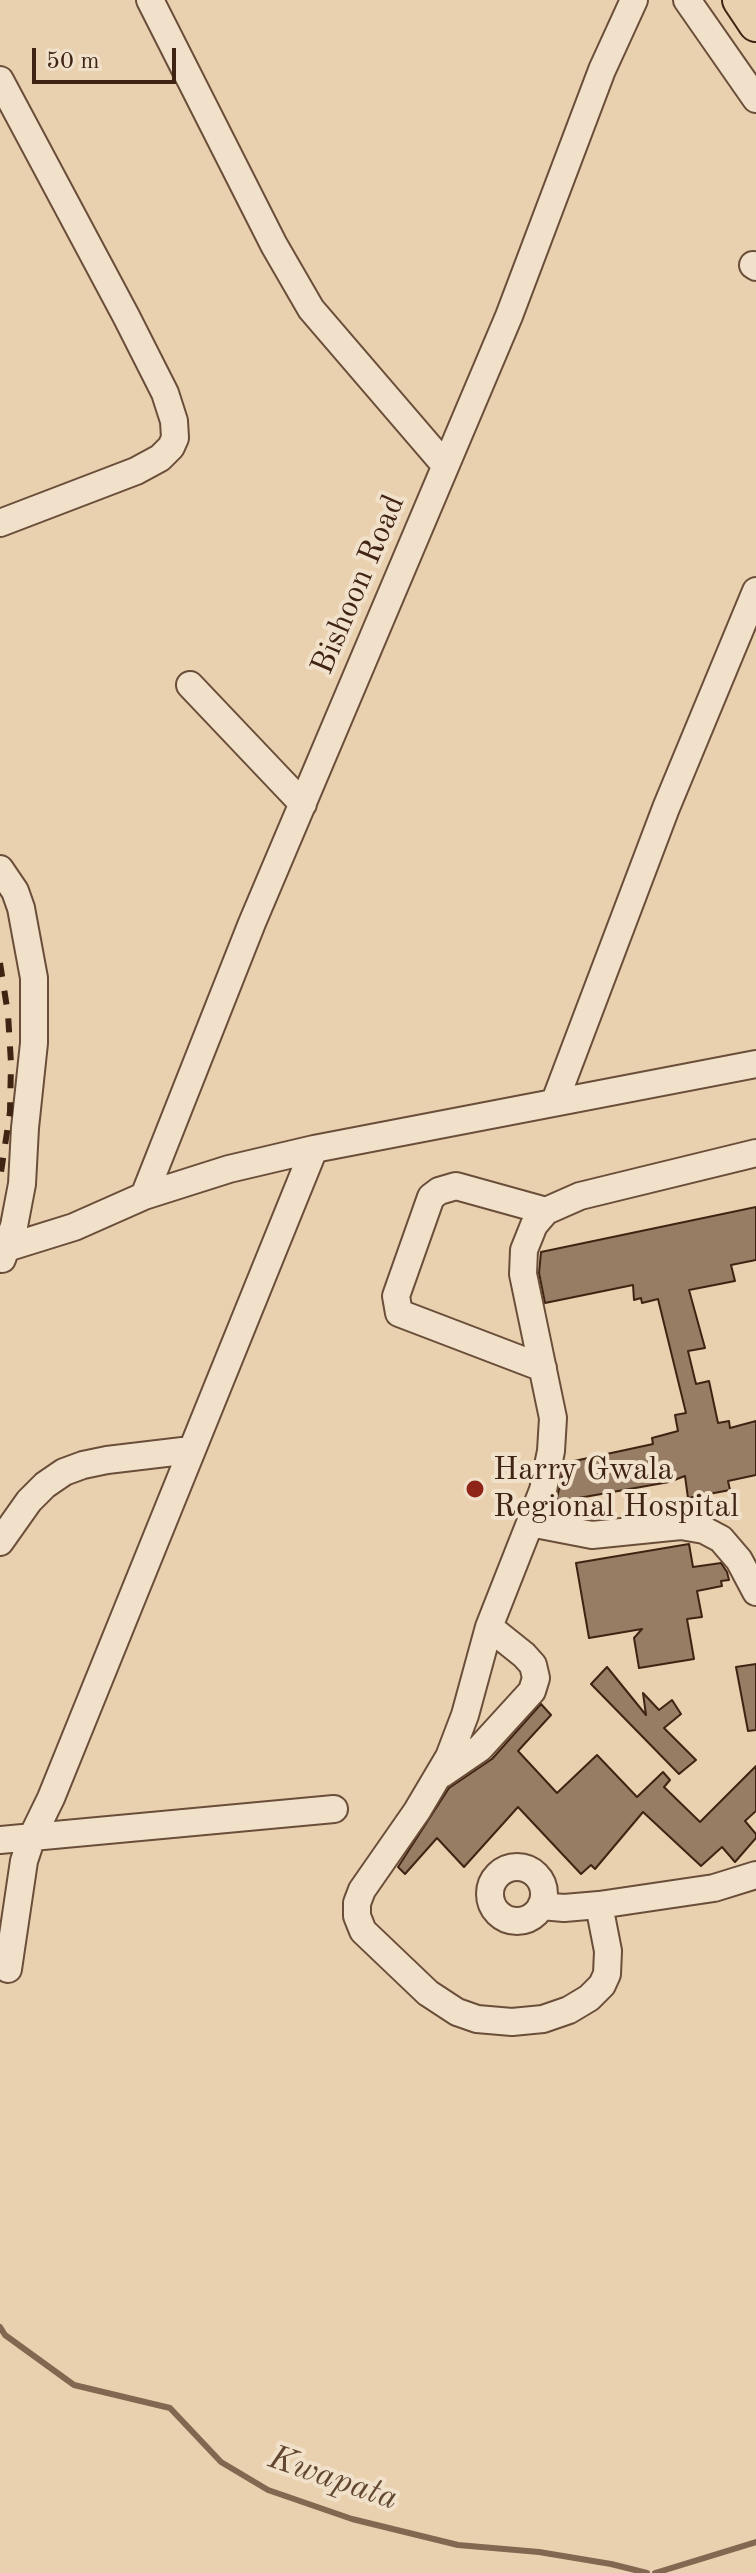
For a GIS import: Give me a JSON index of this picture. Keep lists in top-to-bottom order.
{
  "streets": {
    "street": ["Bishoon Road"]
  },
  "water": ["Kwapata"],
  "places": ["Harry Gwala Regional Hospital"],
  "scale_bar": "50 m"
}
